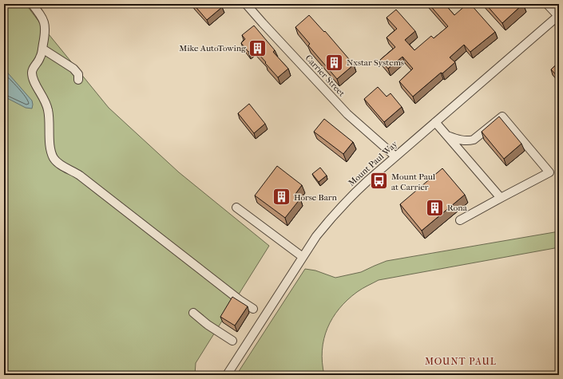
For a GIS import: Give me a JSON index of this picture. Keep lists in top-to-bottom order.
{
  "streets": {
    "street": ["Carrier Street", "Mount Paul Way"]
  },
  "crossings": [
    ["Carrier Street", "Mount Paul Way"]
  ],
  "districts": ["MOUNT PAUL"],
  "places": {
    "building": [
      "Mike AutoTowing",
      "Nxstar Systems",
      "Horse Barn",
      "Rona"
    ],
    "bus stop": ["Mount Paul at Carrier"]
  }
}
